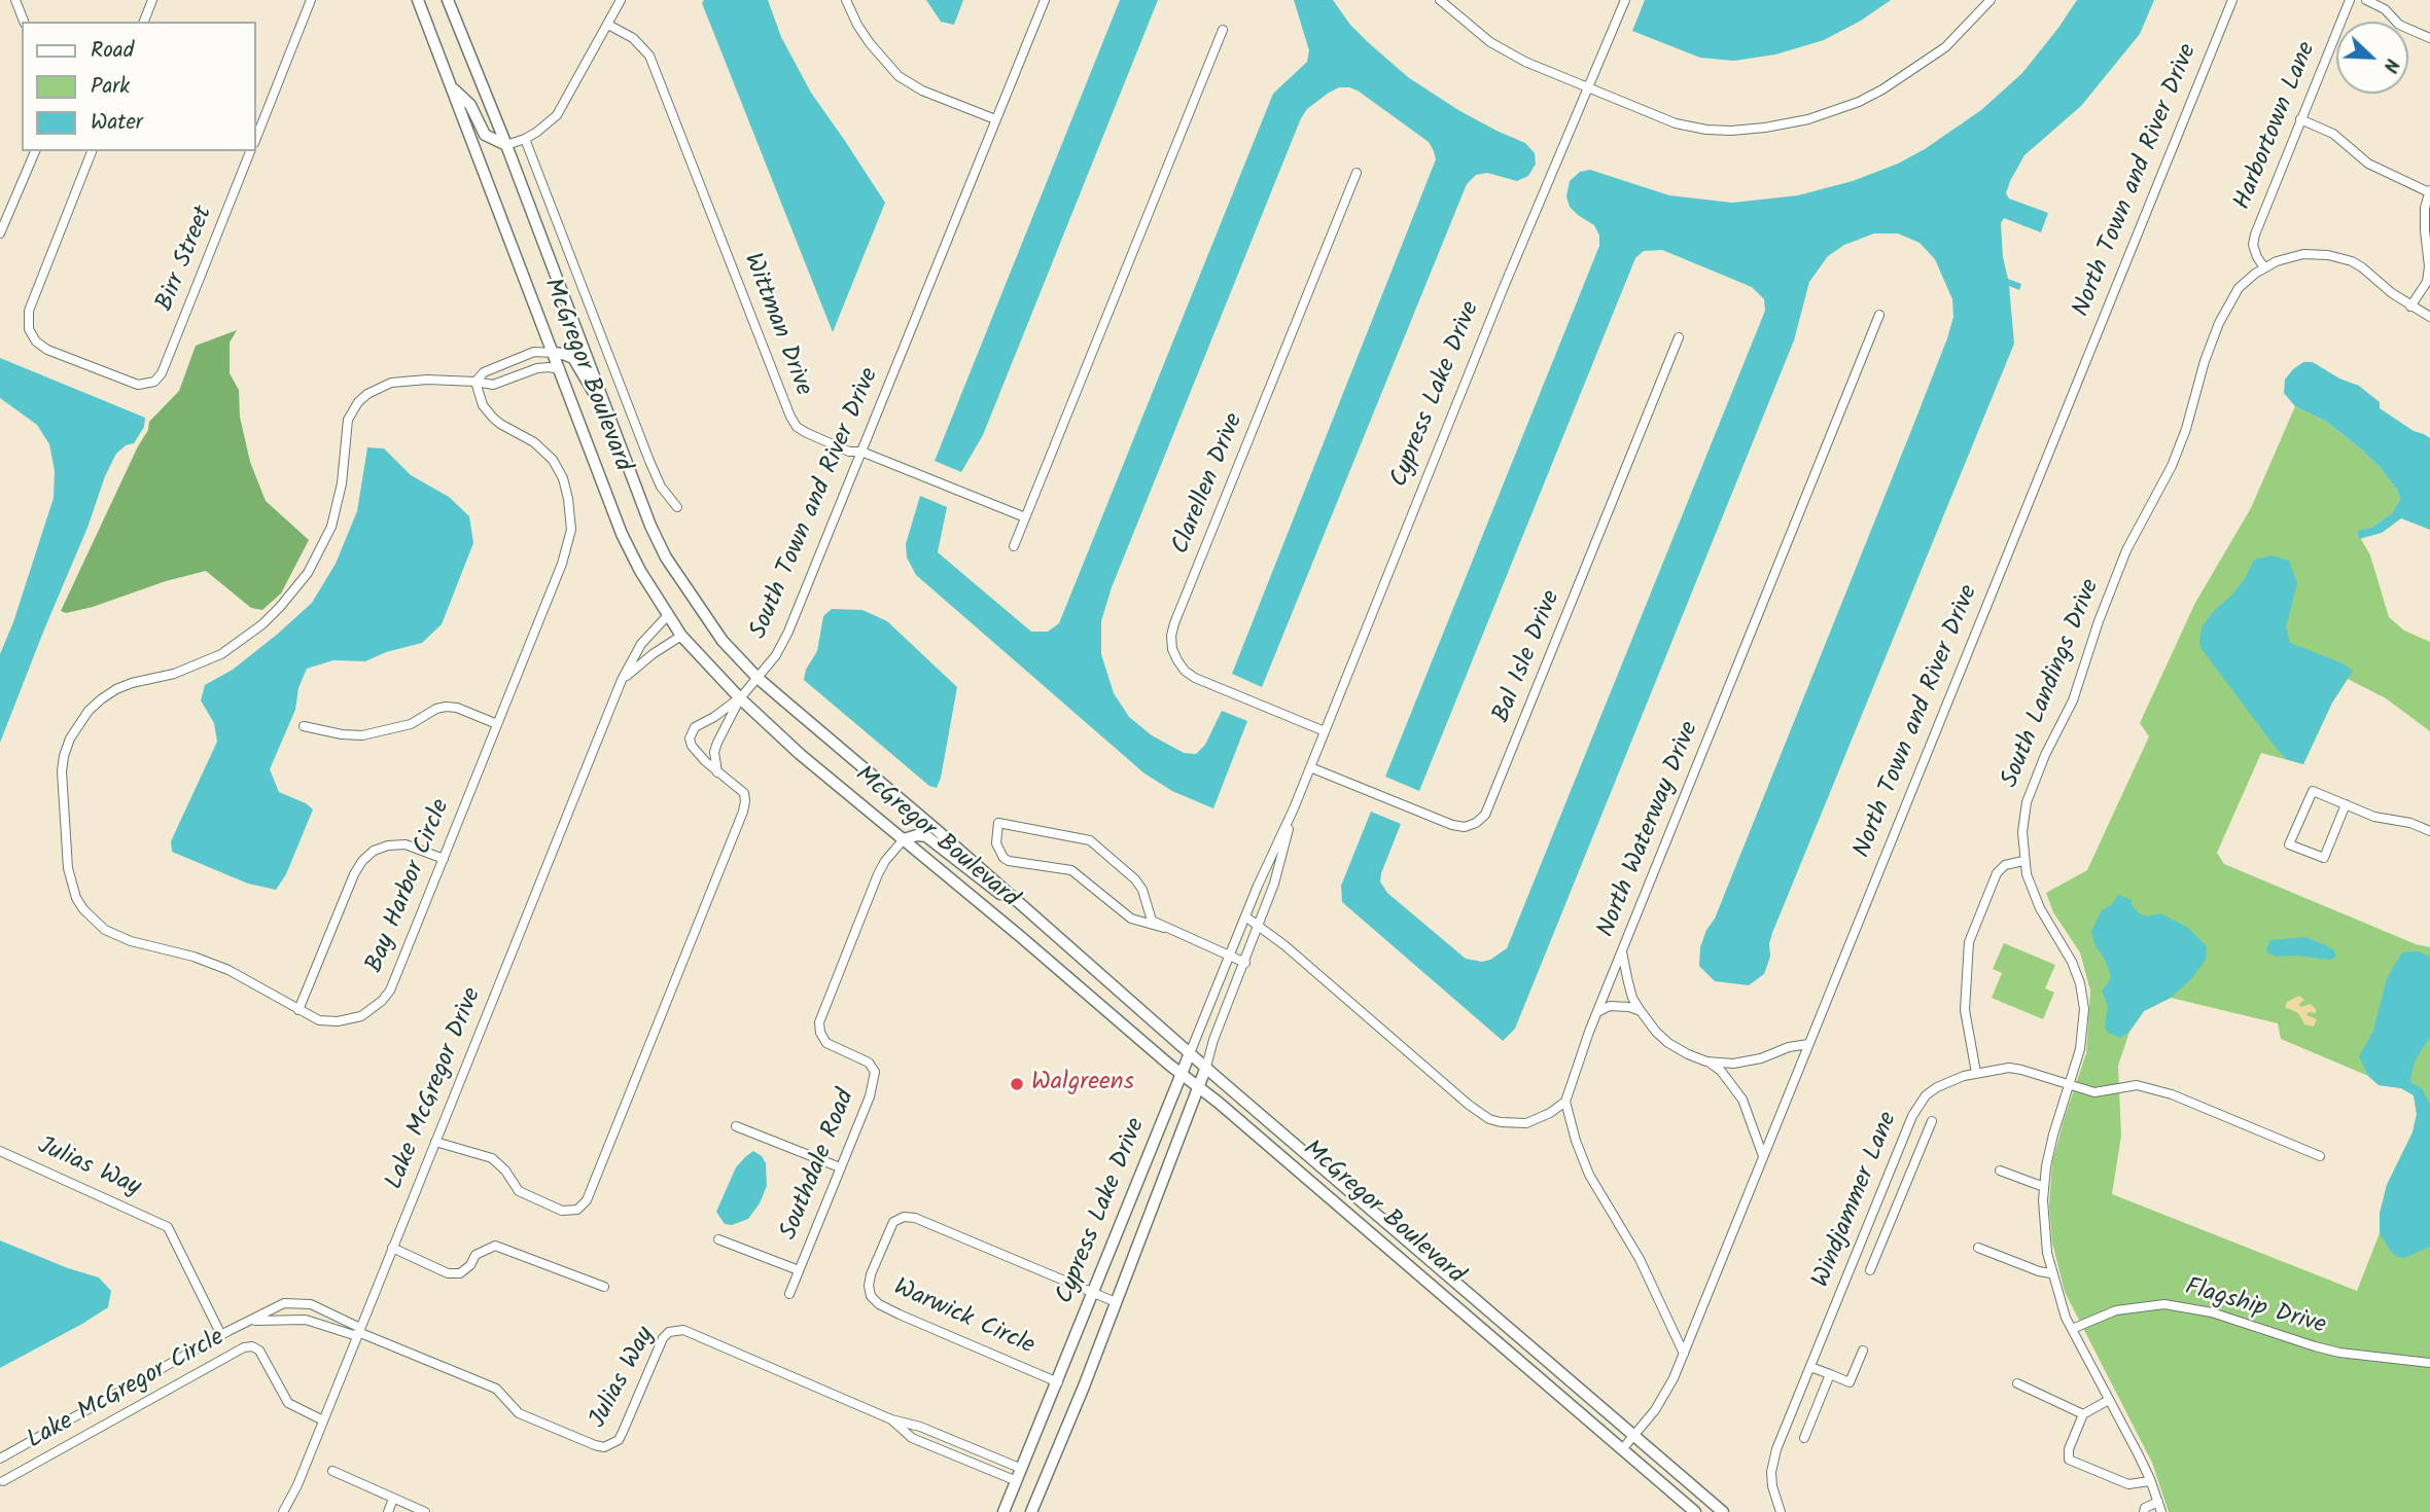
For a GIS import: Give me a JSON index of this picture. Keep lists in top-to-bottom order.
{
  "streets": {
    "main road": ["McGregor Boulevard", "Cypress Lake Drive"],
    "street": [
      "Harbortown Lane",
      "North Town and River Drive",
      "Birr Street",
      "Wittman Drive",
      "Clarellen Drive",
      "South Town and River Drive",
      "Bal Isle Drive",
      "South Landings Drive",
      "North Waterway Drive",
      "Bay Harbor Circle",
      "Lake McGregor Drive",
      "Southdale Road",
      "Julias Way",
      "Windjammer Lane",
      "Flagship Drive",
      "Warwick Circle",
      "Lake McGregor Circle"
    ]
  },
  "crossings": [
    ["Harbortown Lane", "South Landings Drive"],
    ["North Town and River Drive", "McGregor Boulevard"],
    ["Wittman Drive", "South Town and River Drive"],
    ["McGregor Boulevard", "Cypress Lake Drive"],
    ["McGregor Boulevard", "South Town and River Drive"],
    ["McGregor Boulevard", "Bay Harbor Circle"],
    ["McGregor Boulevard", "Lake McGregor Drive"],
    ["McGregor Boulevard", "Southdale Road"],
    ["Cypress Lake Drive", "Clarellen Drive"],
    ["Cypress Lake Drive", "Bal Isle Drive"],
    ["Cypress Lake Drive", "Julias Way"],
    ["Cypress Lake Drive", "Warwick Circle"],
    ["South Landings Drive", "Windjammer Lane"],
    ["South Landings Drive", "Flagship Drive"],
    ["Lake McGregor Drive", "Julias Way"],
    ["Lake McGregor Drive", "Lake McGregor Circle"]
  ],
  "places": ["Walgreens"],
  "legend": ["Road", "Park", "Water"],
  "north": "bottom right"
}
